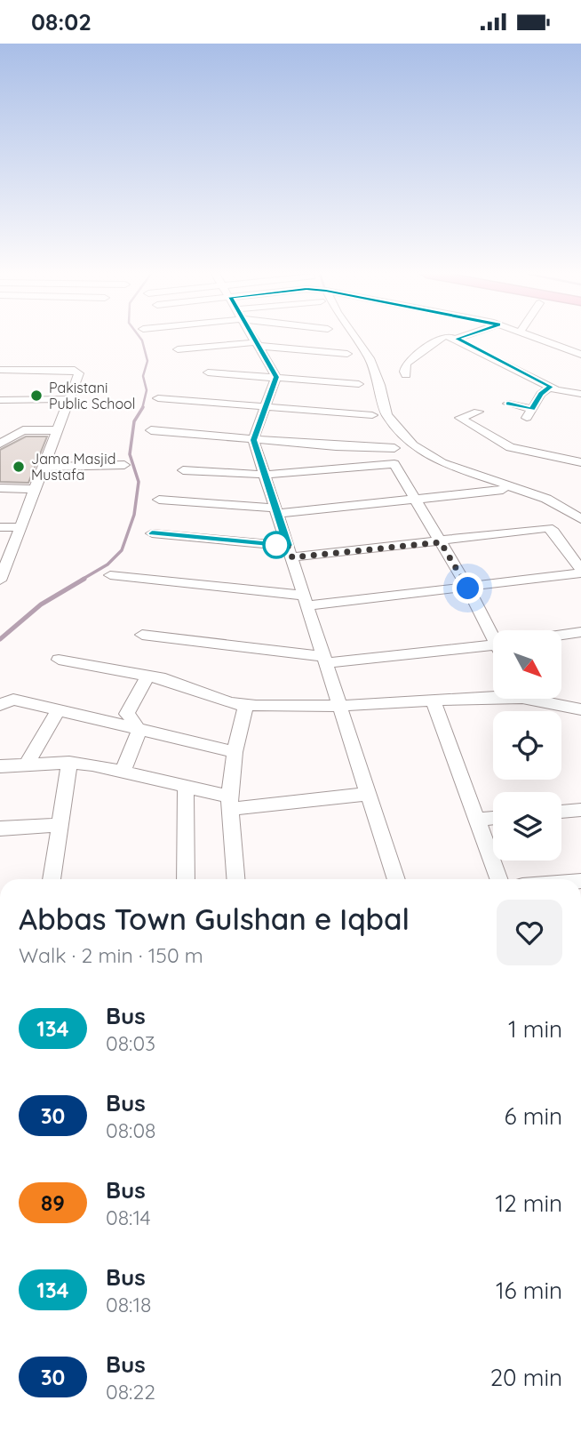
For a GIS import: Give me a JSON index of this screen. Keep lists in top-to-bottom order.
{
  "places": ["Pakistani Public School", "Jama Masjid Mustafa"],
  "lines": ["bus line 134"],
  "north": "bottom right",
  "page": {
    "status": "08:02",
    "heading": ["Abbas Town Gulshan e Iqbal", "Walk · 2 min · 150 m"],
    "list": [
      {
        "mark": "134",
        "name": "Bus",
        "note": "08:03",
        "value": "1 min"
      },
      {
        "mark": "30",
        "name": "Bus",
        "note": "08:08",
        "value": "6 min"
      },
      {
        "mark": "89",
        "name": "Bus",
        "note": "08:14",
        "value": "12 min"
      },
      {
        "mark": "134",
        "name": "Bus",
        "note": "08:18",
        "value": "16 min"
      },
      {
        "mark": "30",
        "name": "Bus",
        "note": "08:22",
        "value": "20 min"
      }
    ]
  }
}
